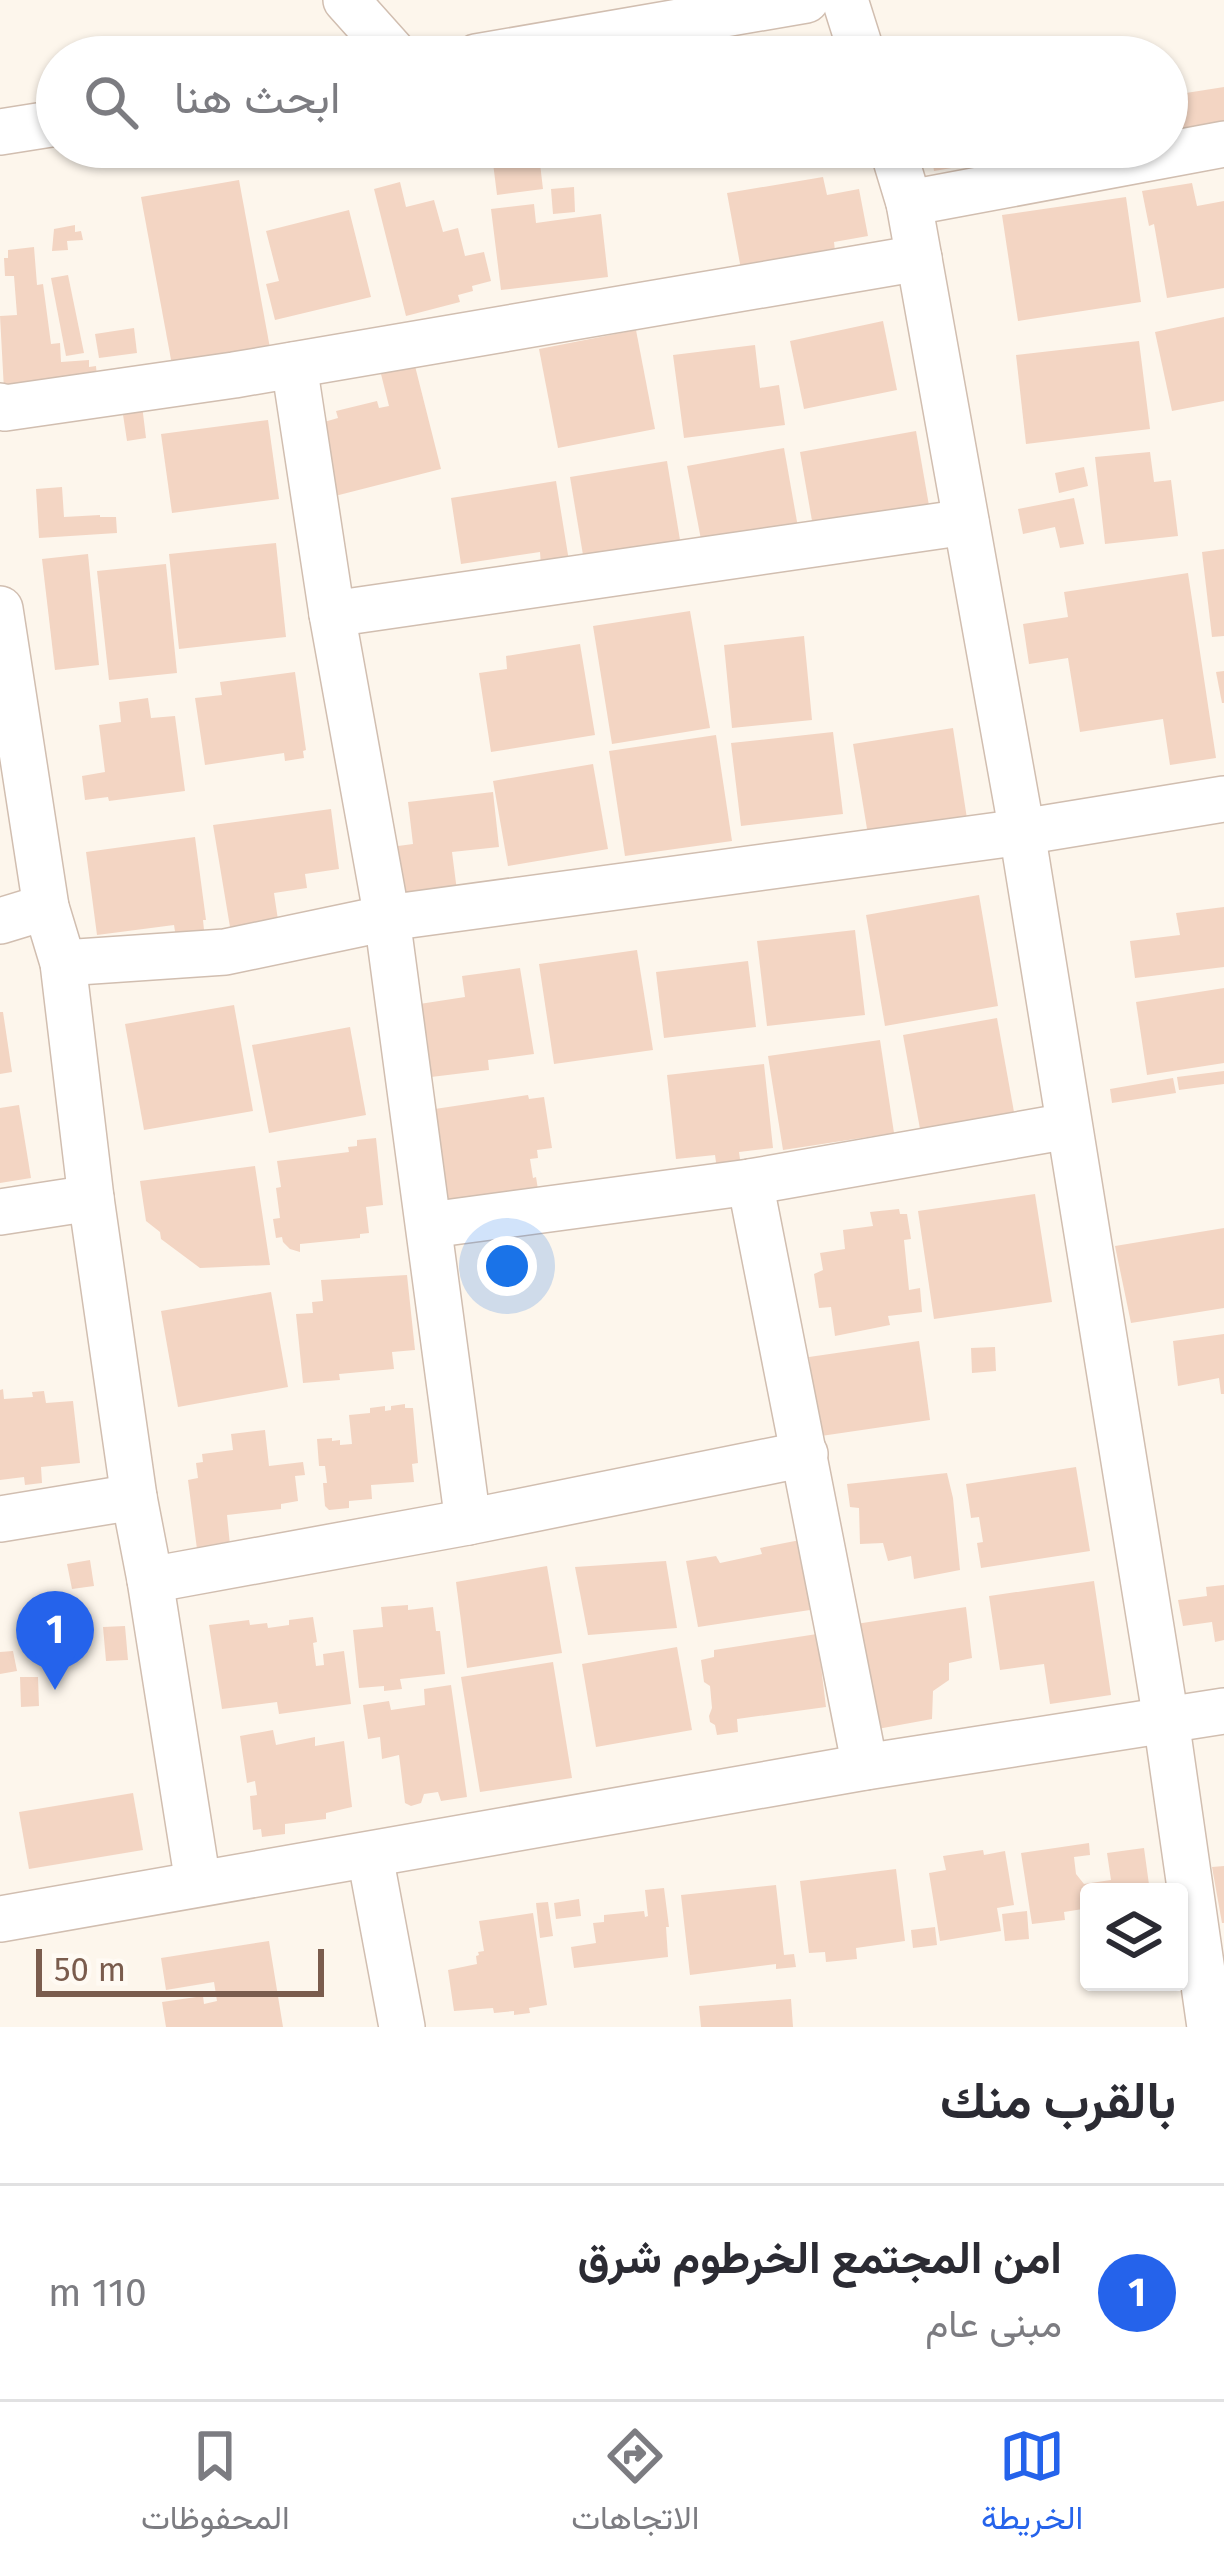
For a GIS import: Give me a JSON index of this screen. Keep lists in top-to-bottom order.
{
  "scale_bar": "50 m",
  "page": {
    "search": "ابحث هنا",
    "pins": "1",
    "scale": "50 m",
    "heading": "بالقرب منك",
    "list": [
      {
        "mark": "1",
        "name": "امن المجتمع الخرطوم شرق",
        "note": "مبنى عام",
        "value": "110 m"
      }
    ],
    "nav": ["الخريطة", "الاتجاهات", "المحفوظات"]
  }
}
